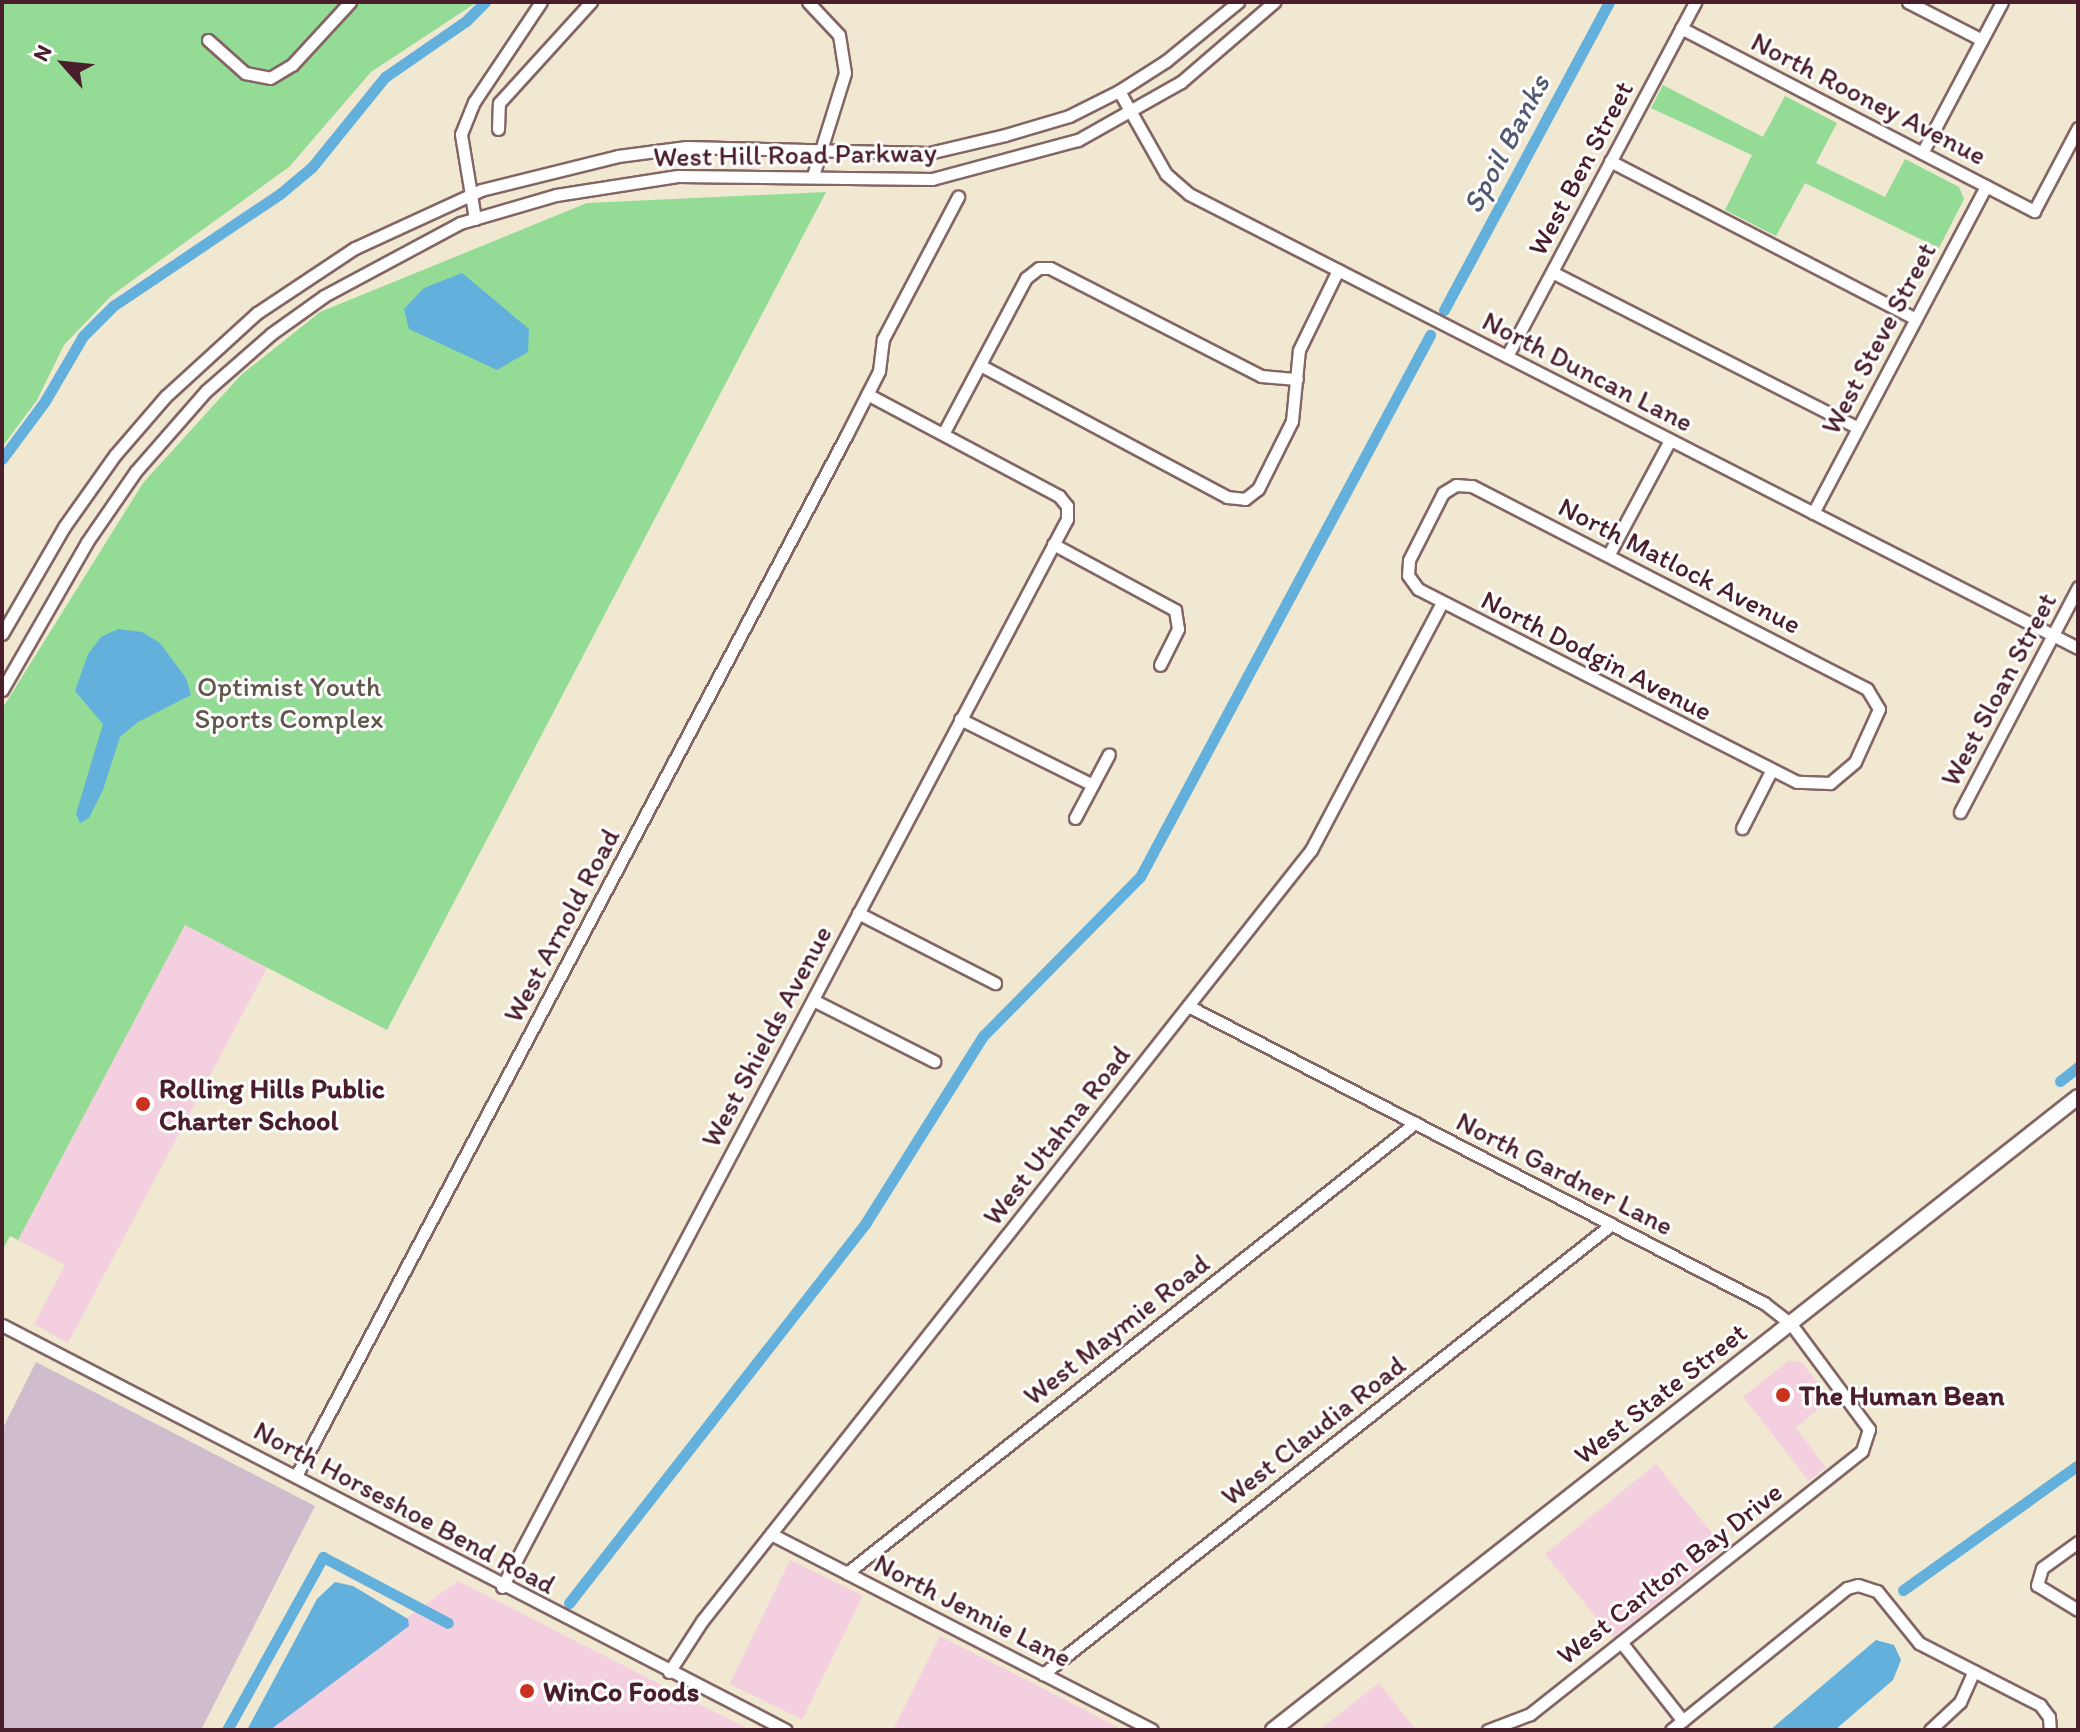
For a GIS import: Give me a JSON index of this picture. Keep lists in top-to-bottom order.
{
  "streets": {
    "main road": ["West State Street"],
    "street": [
      "North Rooney Avenue",
      "West Hill Road Parkway",
      "West Ben Street",
      "West Steve Street",
      "North Duncan Lane",
      "North Matlock Avenue",
      "North Dodgin Avenue",
      "West Sloan Street",
      "West Arnold Road",
      "West Shields Avenue",
      "West Utahna Road",
      "North Gardner Lane",
      "West Maymie Road",
      "West Claudia Road",
      "North Horseshoe Bend Road",
      "West Carlton Bay Drive",
      "North Jennie Lane"
    ]
  },
  "crossings": [
    ["North Rooney Avenue", "West Ben Street"],
    ["North Rooney Avenue", "West Steve Street"],
    ["West Hill Road Parkway", "North Duncan Lane"],
    ["West Ben Street", "North Duncan Lane"],
    ["West Steve Street", "North Duncan Lane"],
    ["North Duncan Lane", "West Sloan Street"],
    ["North Matlock Avenue", "North Dodgin Avenue"],
    ["North Dodgin Avenue", "West Utahna Road"],
    ["West Arnold Road", "North Horseshoe Bend Road"],
    ["West Shields Avenue", "North Horseshoe Bend Road"],
    ["West Utahna Road", "North Gardner Lane"],
    ["West Utahna Road", "North Horseshoe Bend Road"],
    ["West Utahna Road", "North Jennie Lane"],
    ["North Gardner Lane", "West Maymie Road"],
    ["North Gardner Lane", "West State Street"],
    ["North Gardner Lane", "West Claudia Road"],
    ["North Gardner Lane", "West Carlton Bay Drive"],
    ["West Maymie Road", "North Jennie Lane"],
    ["West Claudia Road", "North Jennie Lane"]
  ],
  "water": ["Spoil Banks"],
  "parks": ["Optimist Youth Sports Complex"],
  "places": ["Rolling Hills Public Charter School", "The Human Bean", "WinCo Foods"],
  "north": "top left"
}
